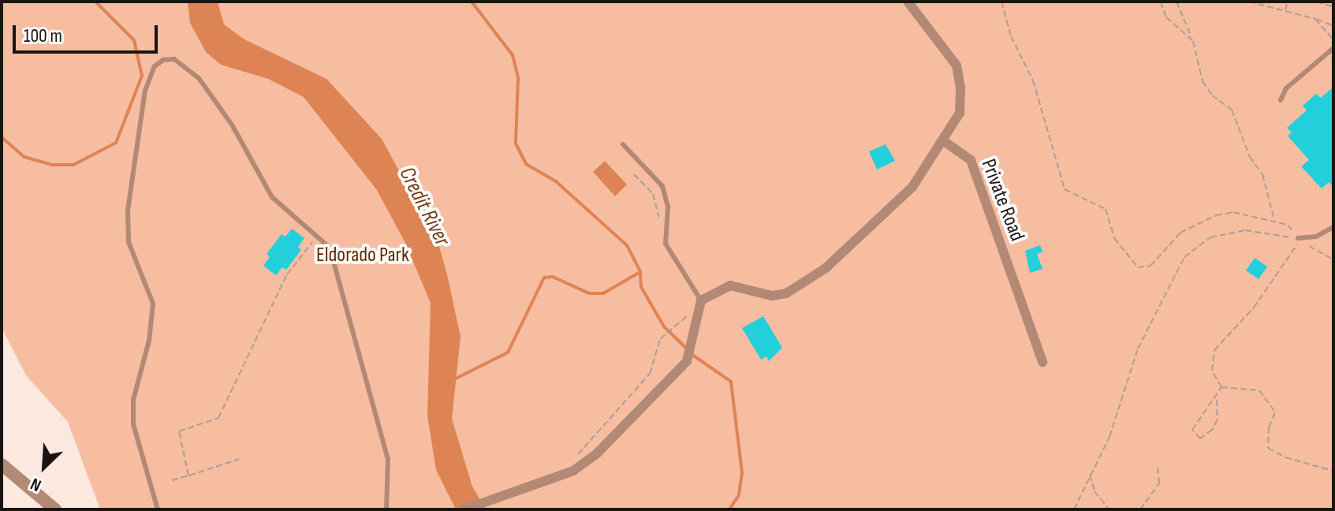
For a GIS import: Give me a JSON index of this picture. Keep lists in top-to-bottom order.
{
  "streets": {
    "street": ["Private Road"]
  },
  "water": ["Credit River"],
  "parks": ["Eldorado Park"],
  "scale_bar": "100 m",
  "north": "bottom left"
}
